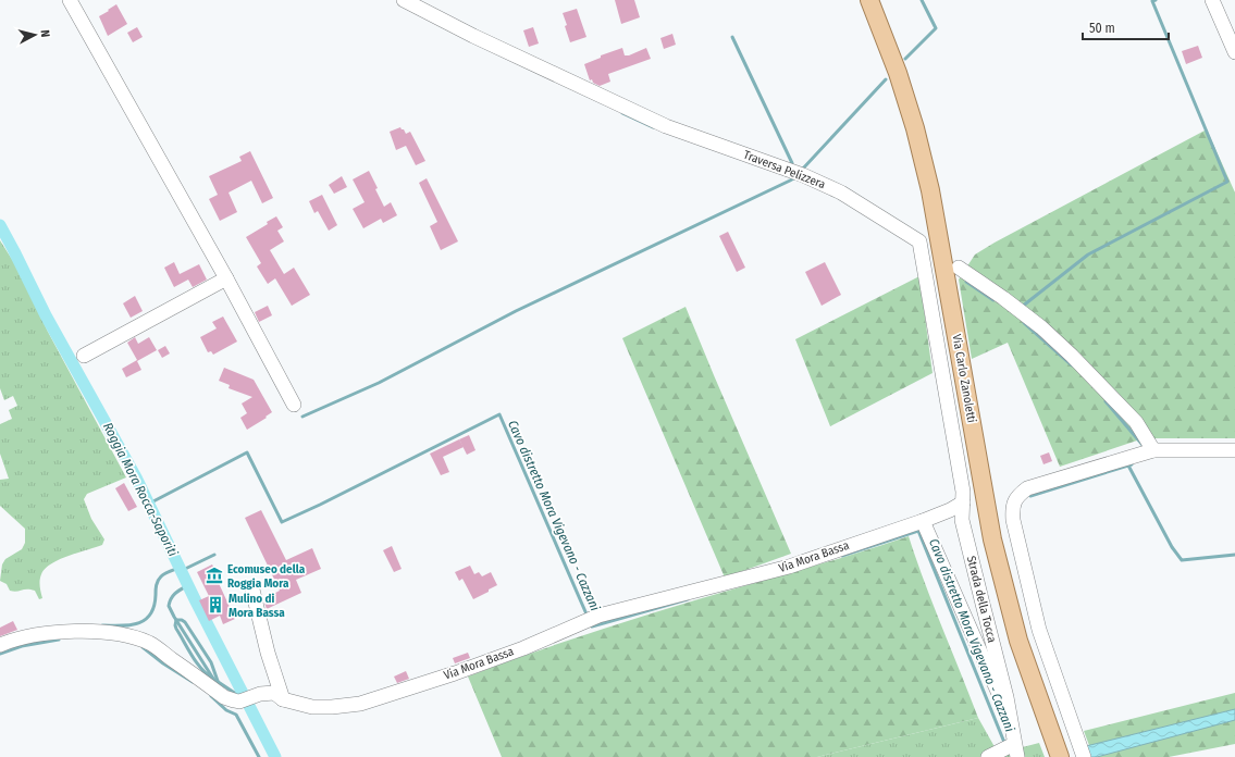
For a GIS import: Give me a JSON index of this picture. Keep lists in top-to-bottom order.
{
  "streets": {
    "main road": ["Via Carlo Zanoletti"],
    "street": ["Traversa Pelizzera", "Via Mora Bassa", "Strada della Tocca"]
  },
  "crossings": [
    ["Traversa Pelizzera", "Via Mora Bassa"],
    ["Traversa Pelizzera", "Strada della Tocca"],
    ["Via Mora Bassa", "Strada della Tocca"]
  ],
  "water": ["Roggia Mora Rocca-Saporiti", "Cavo distretto Mora Vigevano - Cazzani"],
  "places": {
    "museum": ["Ecomuseo della Roggia Mora"],
    "building": ["Mulino di Mora Bassa"]
  },
  "scale_bar": "50 m",
  "north": "right"
}
